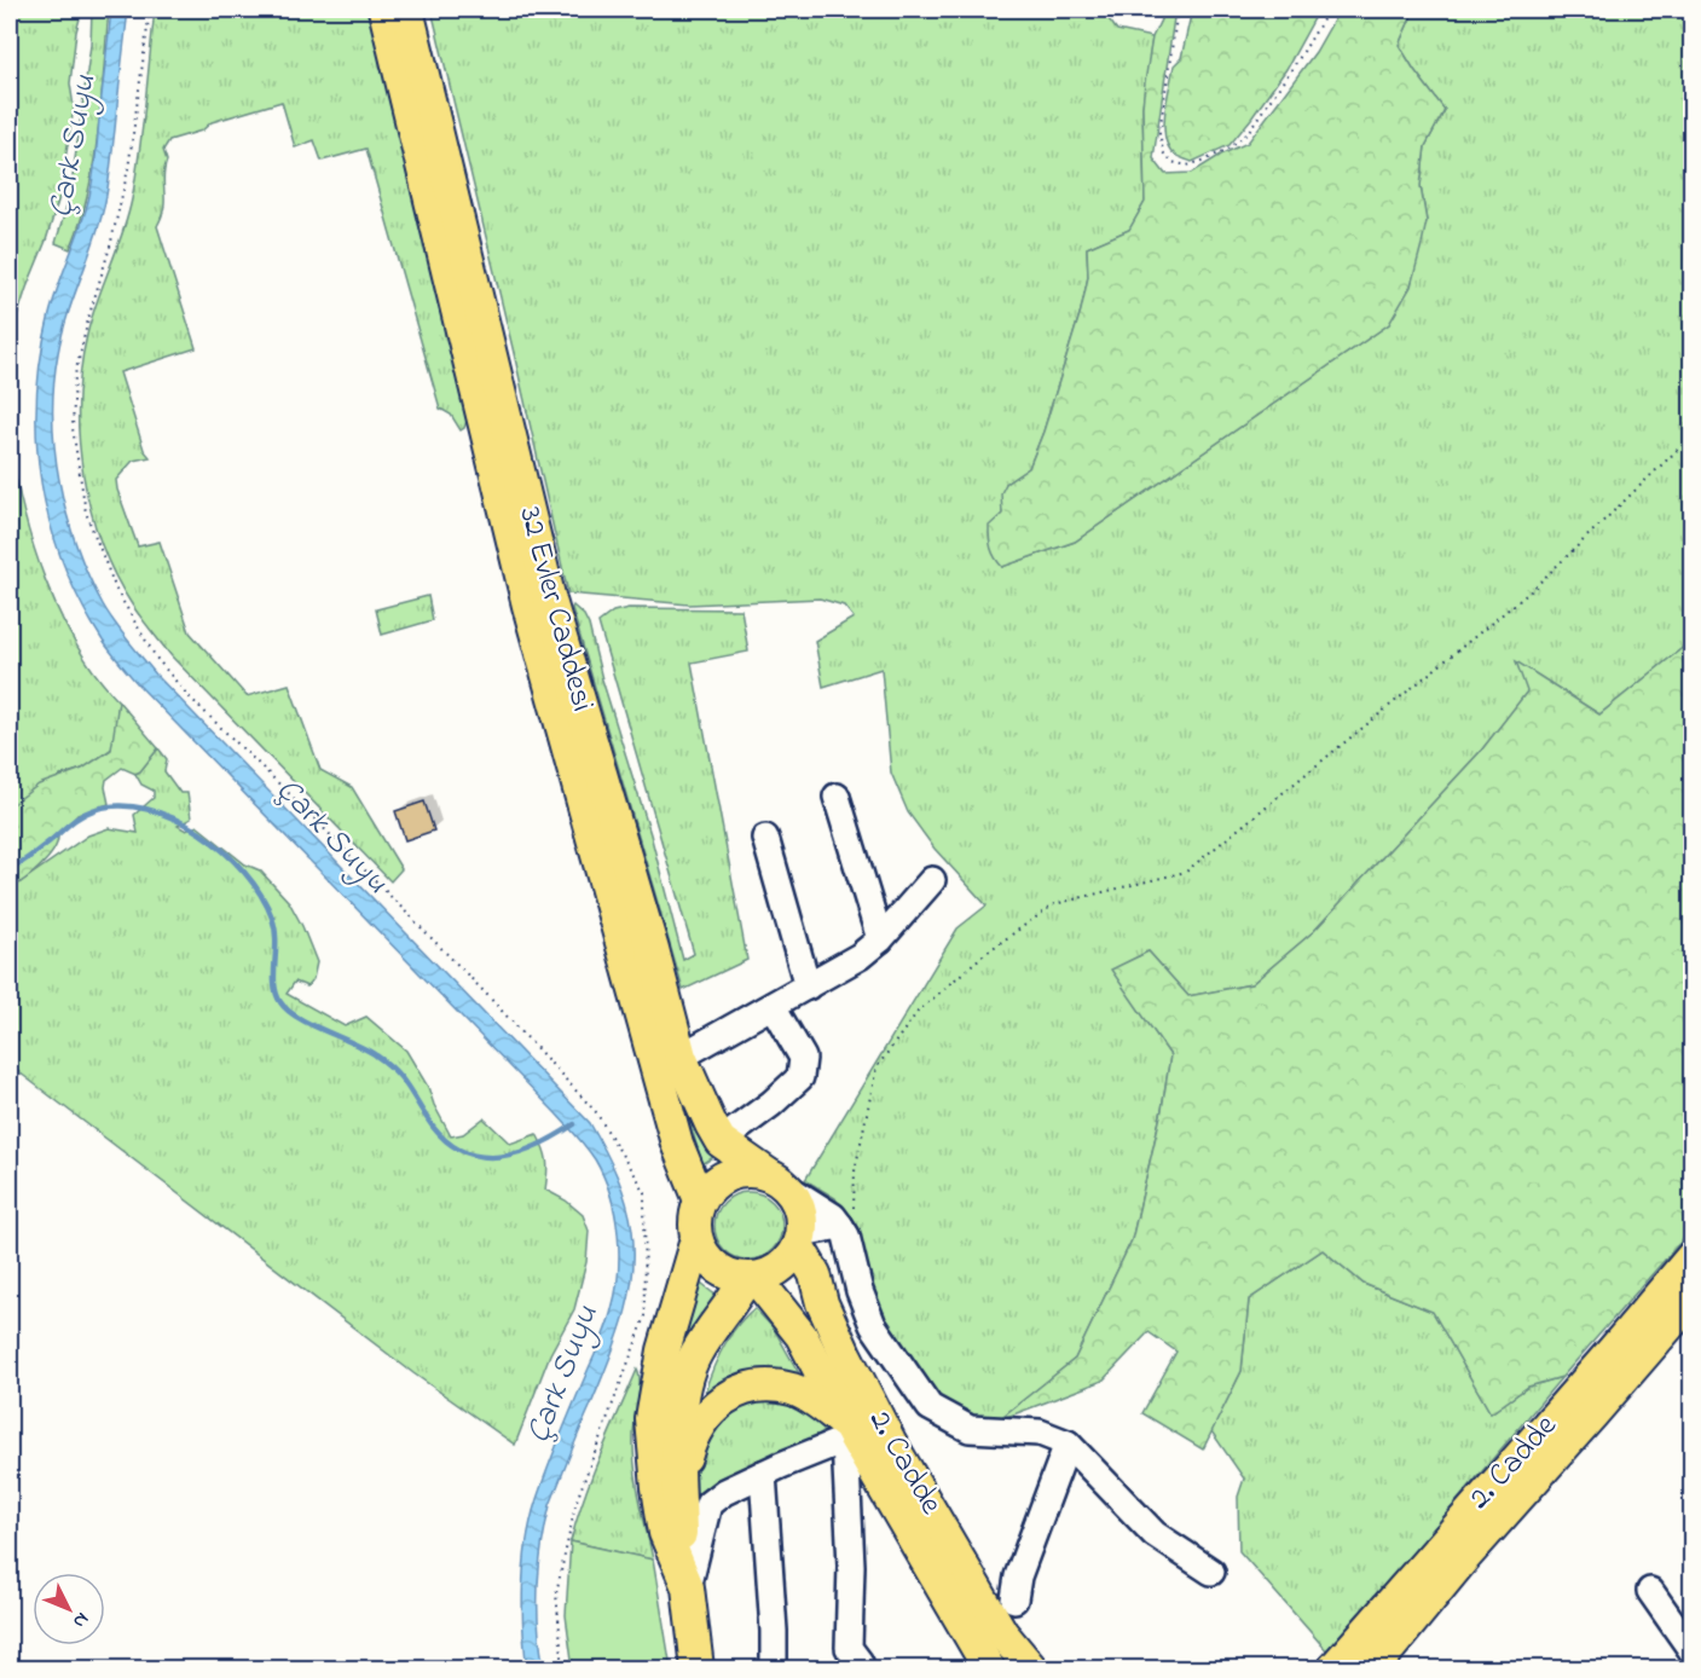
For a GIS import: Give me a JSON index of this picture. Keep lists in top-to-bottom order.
{
  "streets": {
    "main road": ["32 Evler Caddesi", "2. Cadde"]
  },
  "crossings": [
    ["32 Evler Caddesi", "2. Cadde"]
  ],
  "water": ["Çark Suyu"],
  "north": "bottom right"
}
